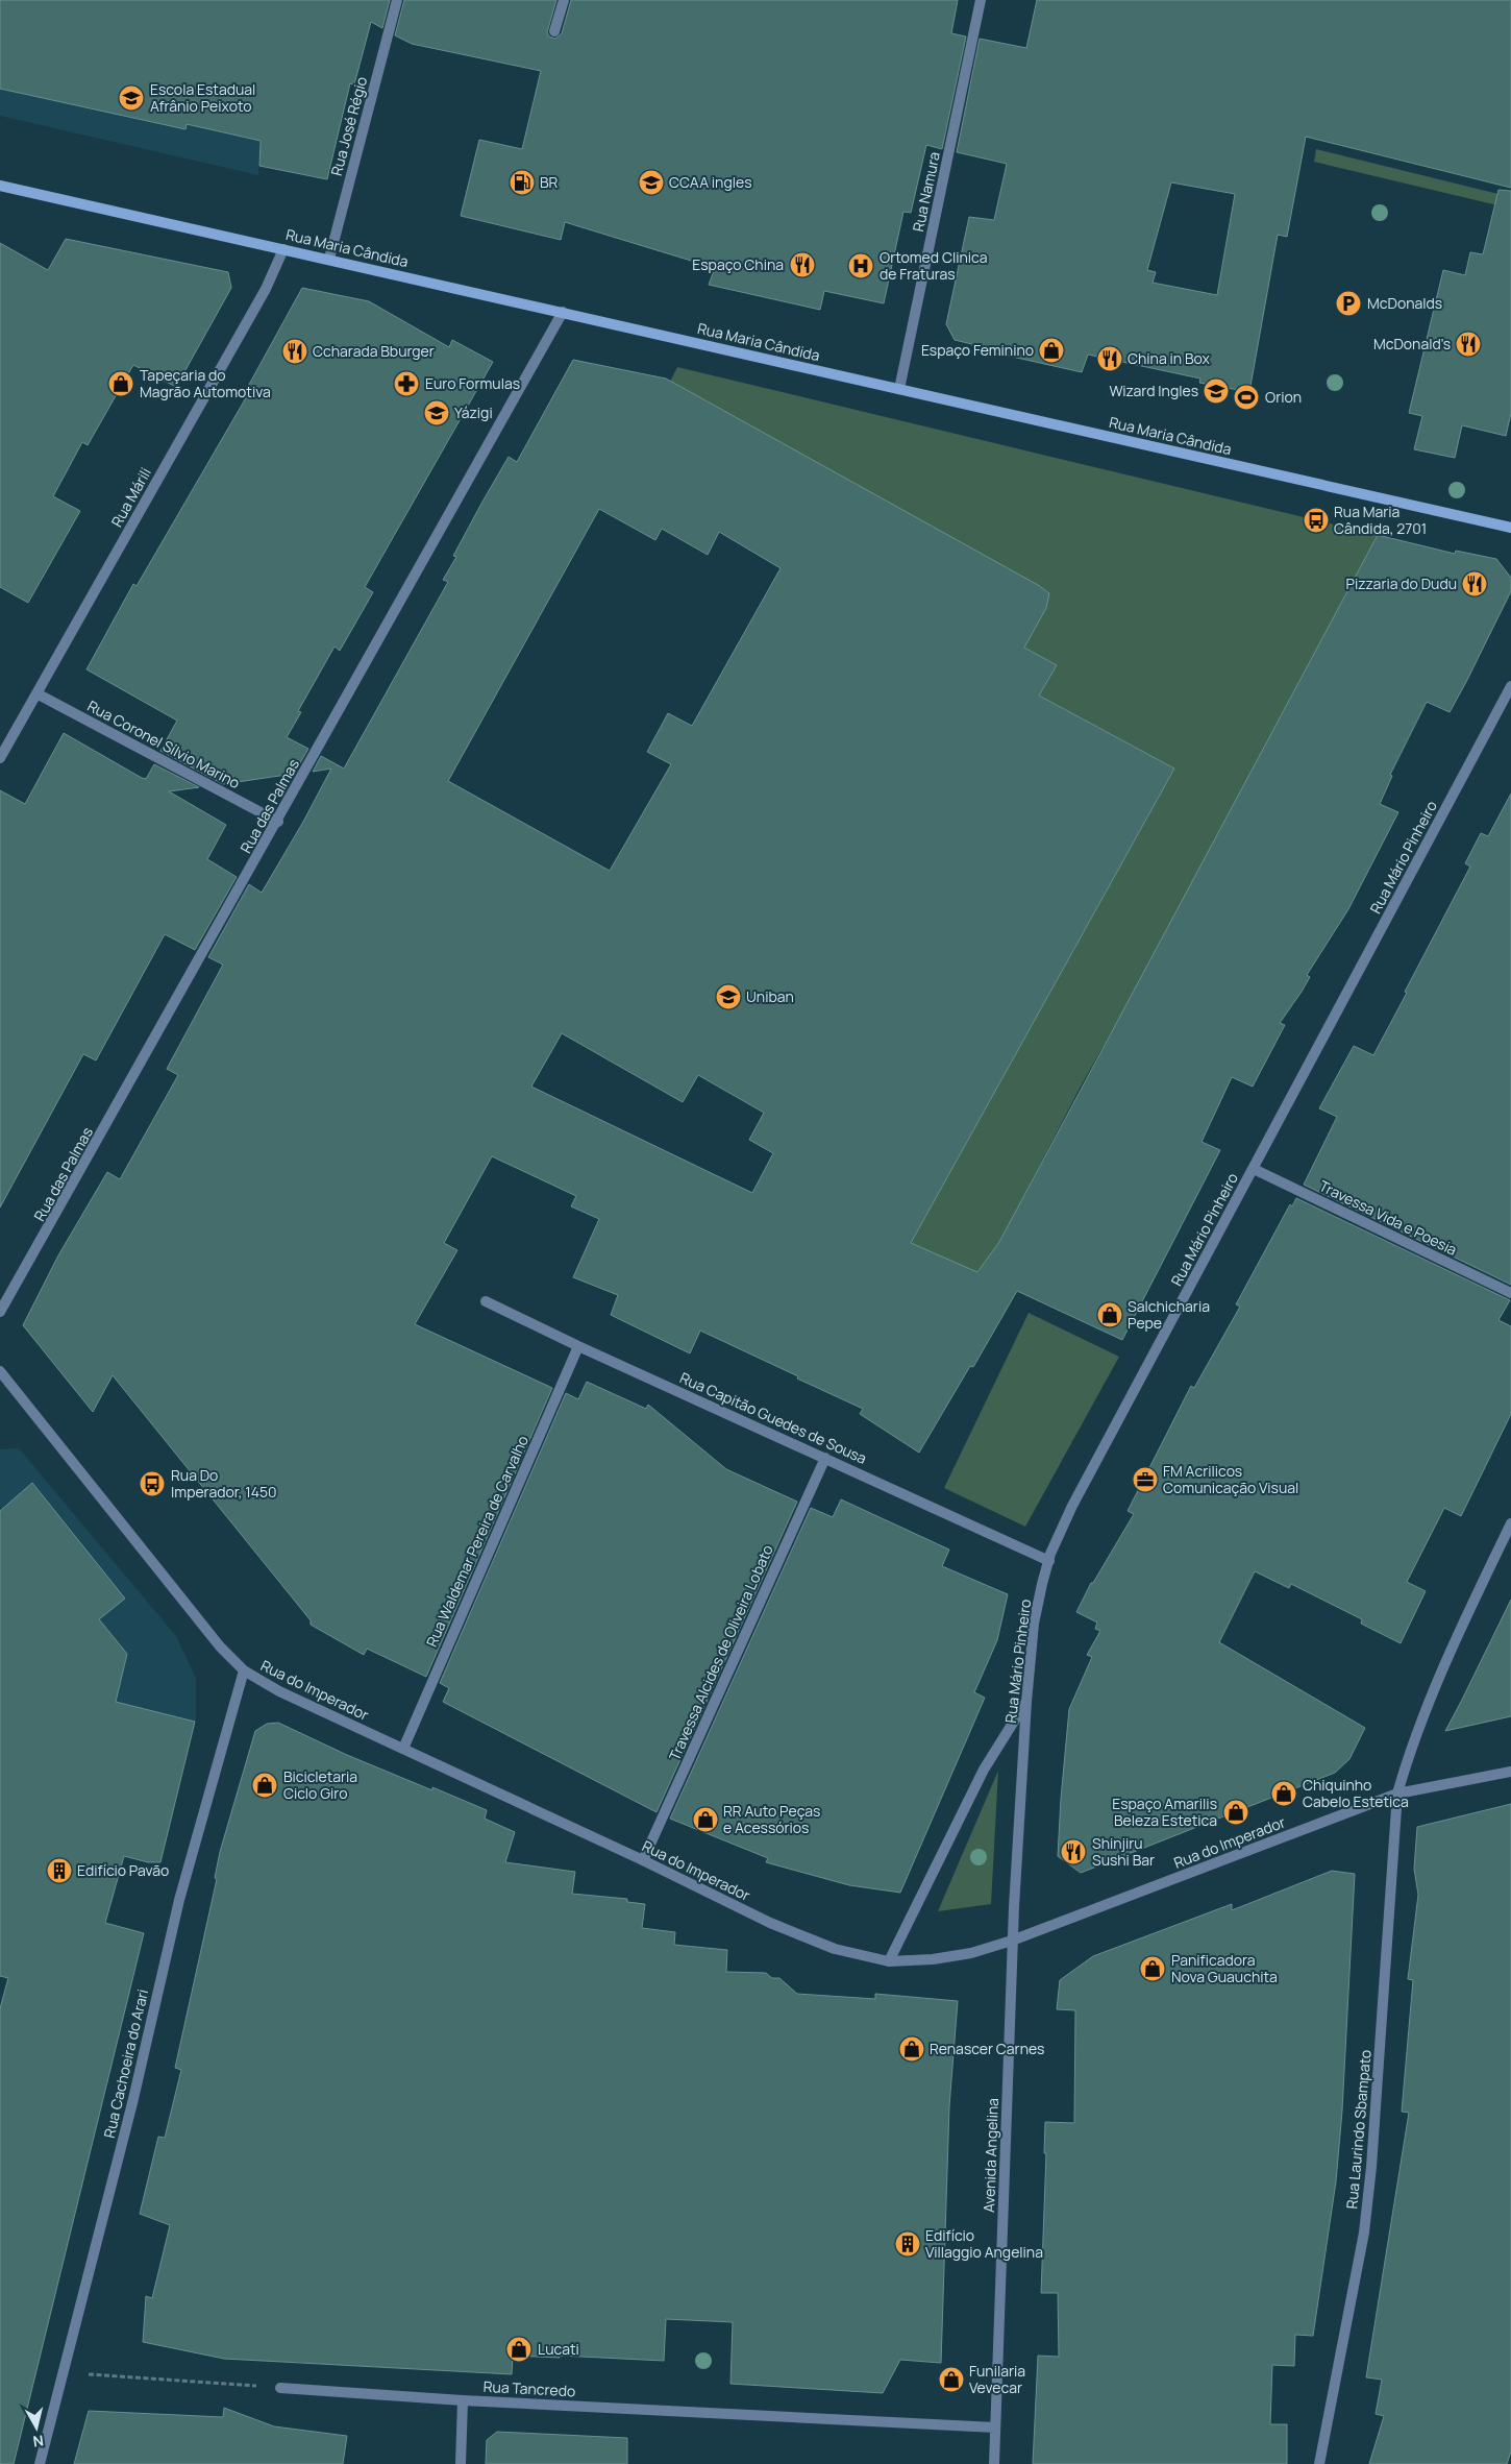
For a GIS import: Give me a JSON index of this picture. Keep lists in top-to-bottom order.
{
  "streets": {
    "main road": ["Rua Maria Cândida"],
    "street": [
      "Rua José Régio",
      "Rua Namura",
      "Rua Márili",
      "Rua Coronel Sílvio Marino",
      "Rua das Palmas",
      "Rua Mário Pinheiro",
      "Travessa Vida e Poesia",
      "Rua Capitão Guedes de Sousa",
      "Rua Waldemar Pereira de Carvalho",
      "Travessa Alcides de Oliveira Lobato",
      "Rua do Imperador",
      "Rua Cachoeira do Arari",
      "Rua Laurindo Sbampato",
      "Avenida Angelina",
      "Rua Tancredo"
    ]
  },
  "crossings": [
    ["Rua José Régio", "Rua Maria Cândida"],
    ["Rua Namura", "Rua Maria Cândida"],
    ["Rua Maria Cândida", "Rua Márili"],
    ["Rua Maria Cândida", "Rua das Palmas"],
    ["Rua Márili", "Rua Coronel Sílvio Marino"],
    ["Rua Coronel Sílvio Marino", "Rua das Palmas"],
    ["Rua Mário Pinheiro", "Travessa Vida e Poesia"],
    ["Rua Mário Pinheiro", "Rua Capitão Guedes de Sousa"],
    ["Rua Mário Pinheiro", "Rua do Imperador"],
    ["Rua Mário Pinheiro", "Avenida Angelina"],
    ["Rua Capitão Guedes de Sousa", "Rua Waldemar Pereira de Carvalho"],
    ["Rua Capitão Guedes de Sousa", "Travessa Alcides de Oliveira Lobato"],
    ["Rua Waldemar Pereira de Carvalho", "Rua do Imperador"],
    ["Travessa Alcides de Oliveira Lobato", "Rua do Imperador"],
    ["Rua do Imperador", "Rua Cachoeira do Arari"],
    ["Rua do Imperador", "Rua Laurindo Sbampato"],
    ["Rua do Imperador", "Avenida Angelina"],
    ["Avenida Angelina", "Rua Tancredo"]
  ],
  "places": {
    "school or university": [
      "Escola Estadual Afrânio Peixoto",
      "CCAA ingles",
      "Wizard Ingles",
      "Yázigi",
      "Uniban"
    ],
    "fuel station": ["BR"],
    "restaurant": [
      "Espaço China",
      "McDonald's",
      "Ccharada Bburger",
      "China in Box",
      "Pizzaria do Dudu",
      "Shinjiru Sushi Bar"
    ],
    "hospital": ["Ortomed Clinica de Fraturas"],
    "parking": ["McDonalds"],
    "shop": [
      "Espaço Feminino",
      "Tapeçaria do Magrão Automotiva",
      "Salchicharia Pepe",
      "Bicicletaria Ciclo Giro",
      "Chiquinho Cabelo Estetica",
      "Espaço Amarilis Beleza Estetica",
      "RR Auto Peças e Acessórios",
      "Panificadora Nova Guauchita",
      "Renascer Carnes",
      "Lucati",
      "Funilaria Vevecar"
    ],
    "pharmacy": ["Euro Formulas"],
    "sports": ["Orion"],
    "bus stop": ["Rua Maria Cândida, 2701", "Rua Do Imperador, 1450"],
    "office": ["FM Acrilicos Comunicação Visual"],
    "building": ["Edifício Pavão", "Edifício Villaggio Angelina"]
  },
  "north": "bottom"
}
